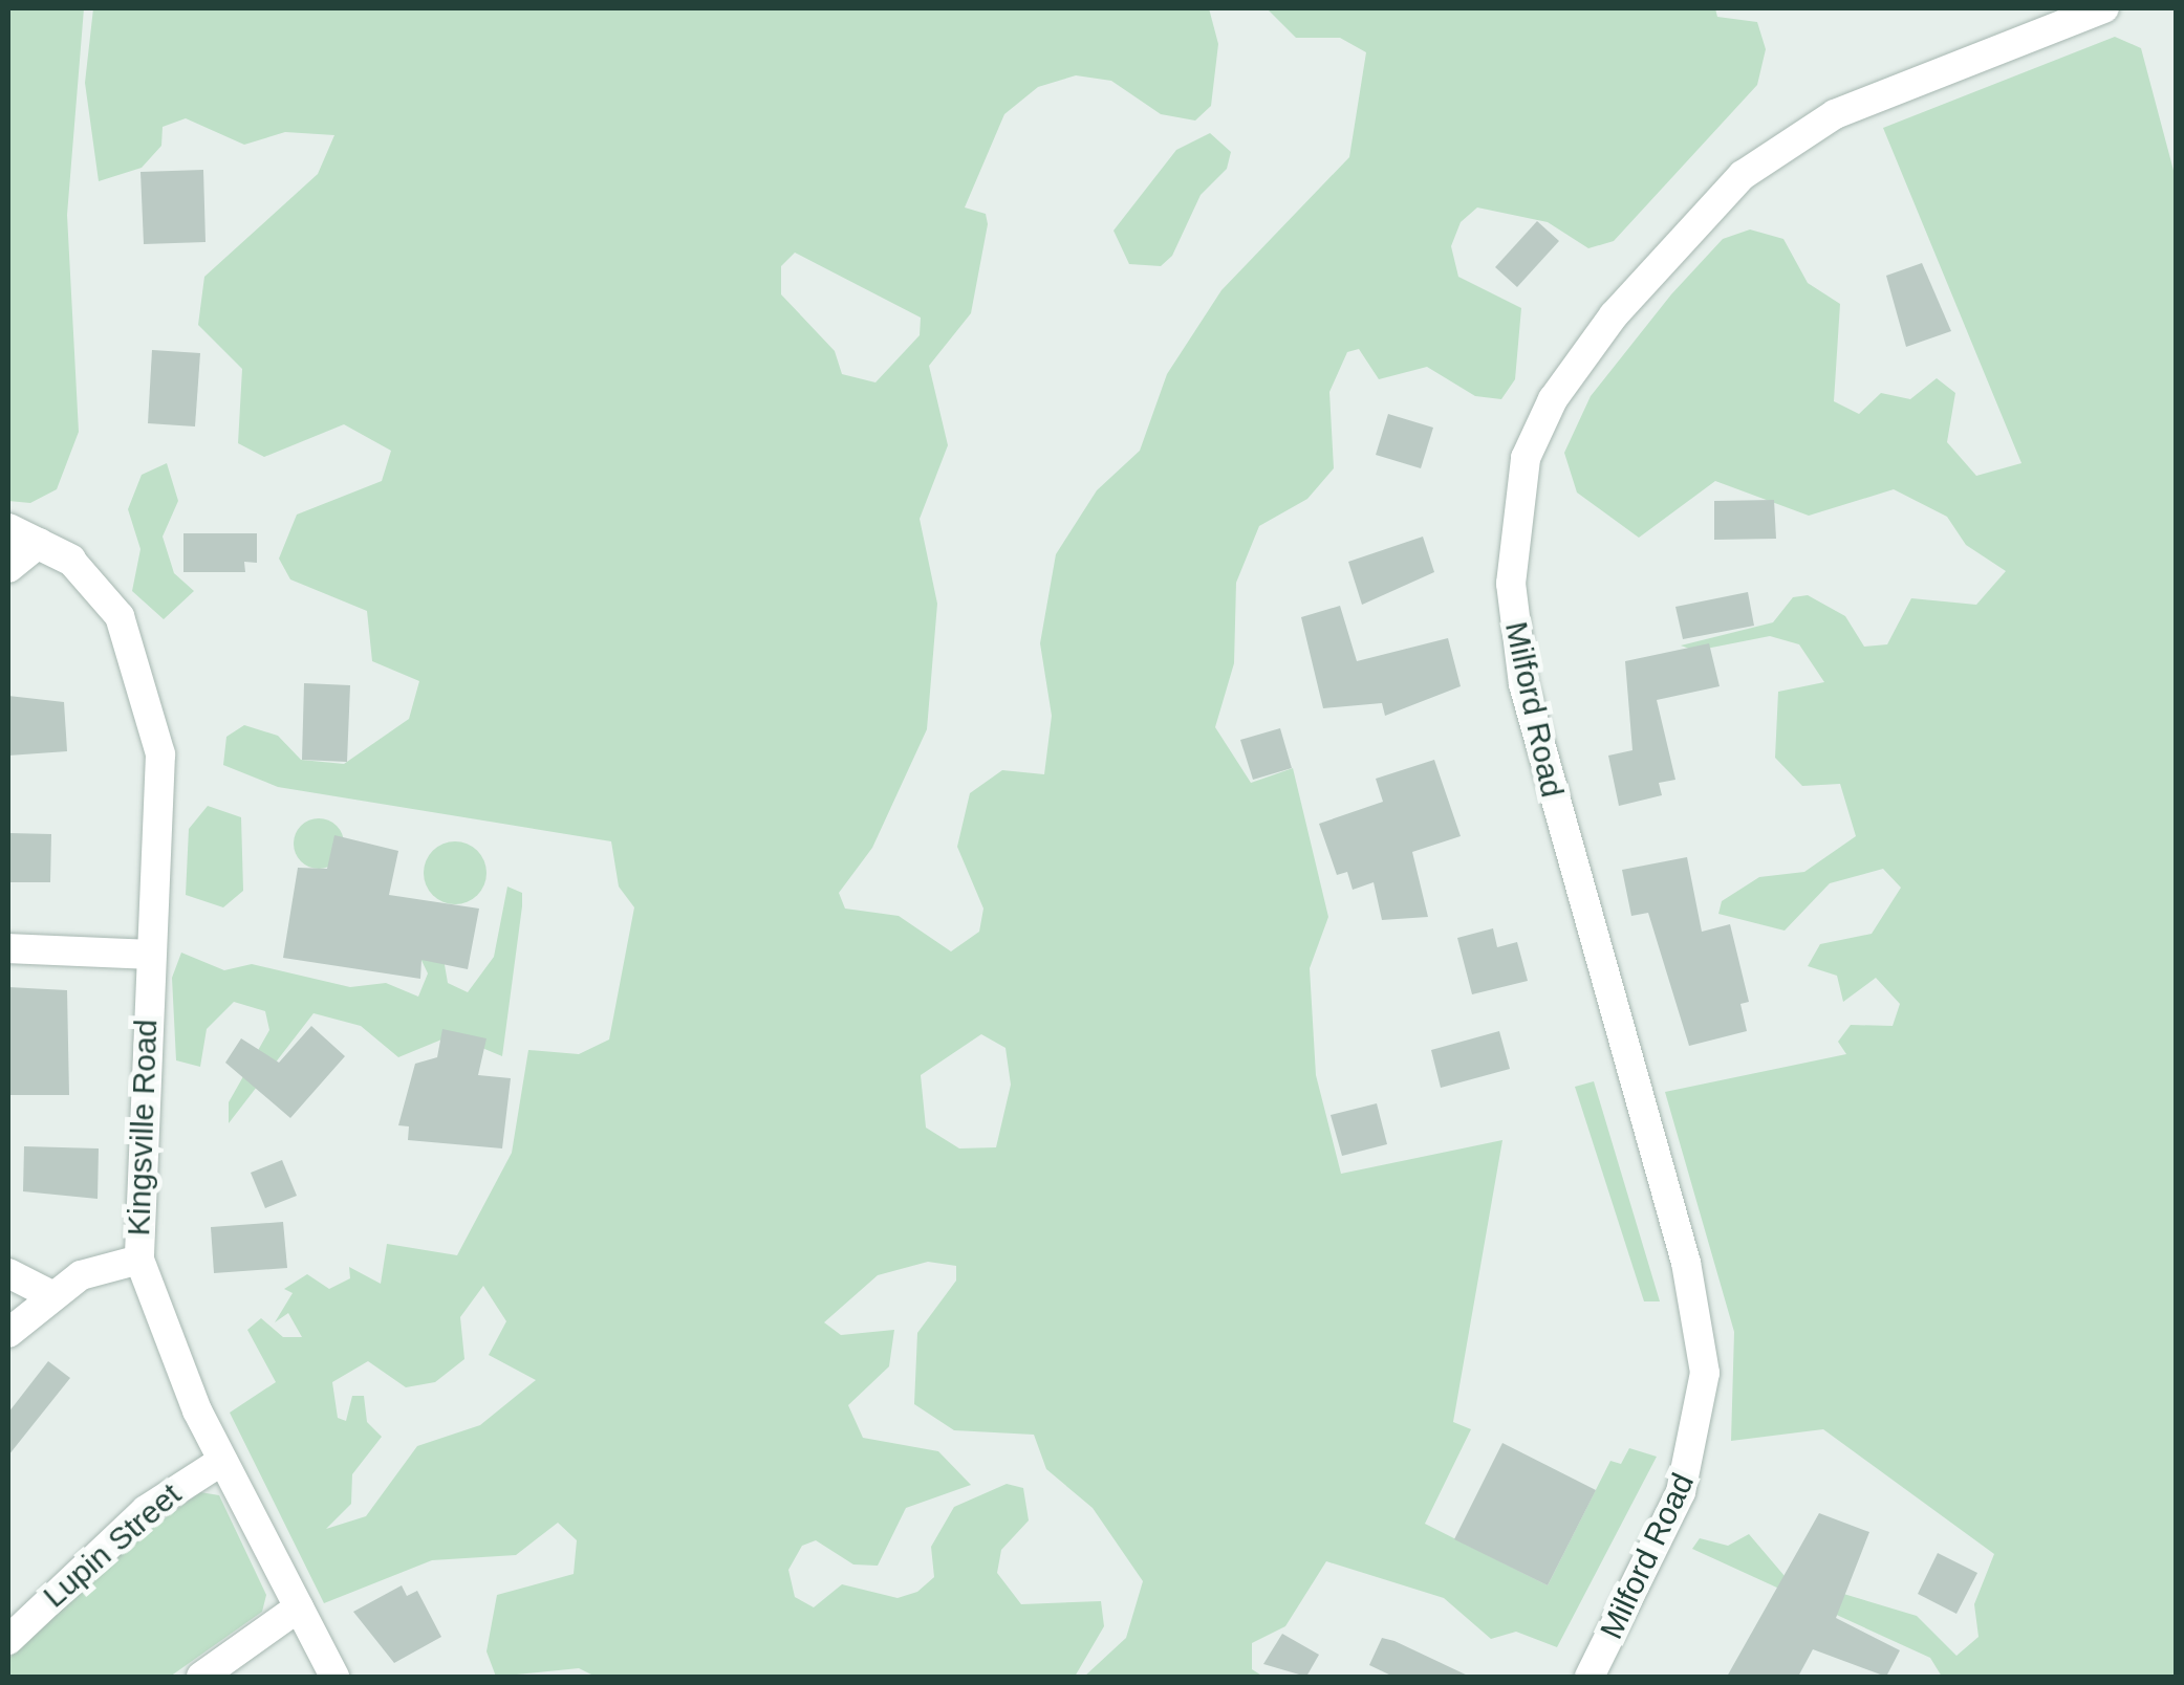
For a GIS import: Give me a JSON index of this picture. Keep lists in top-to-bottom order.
{
  "streets": {
    "street": ["Milford Road", "Kingsville Road", "Lupin Street"]
  },
  "crossings": [
    ["Kingsville Road", "Lupin Street"]
  ]
}
